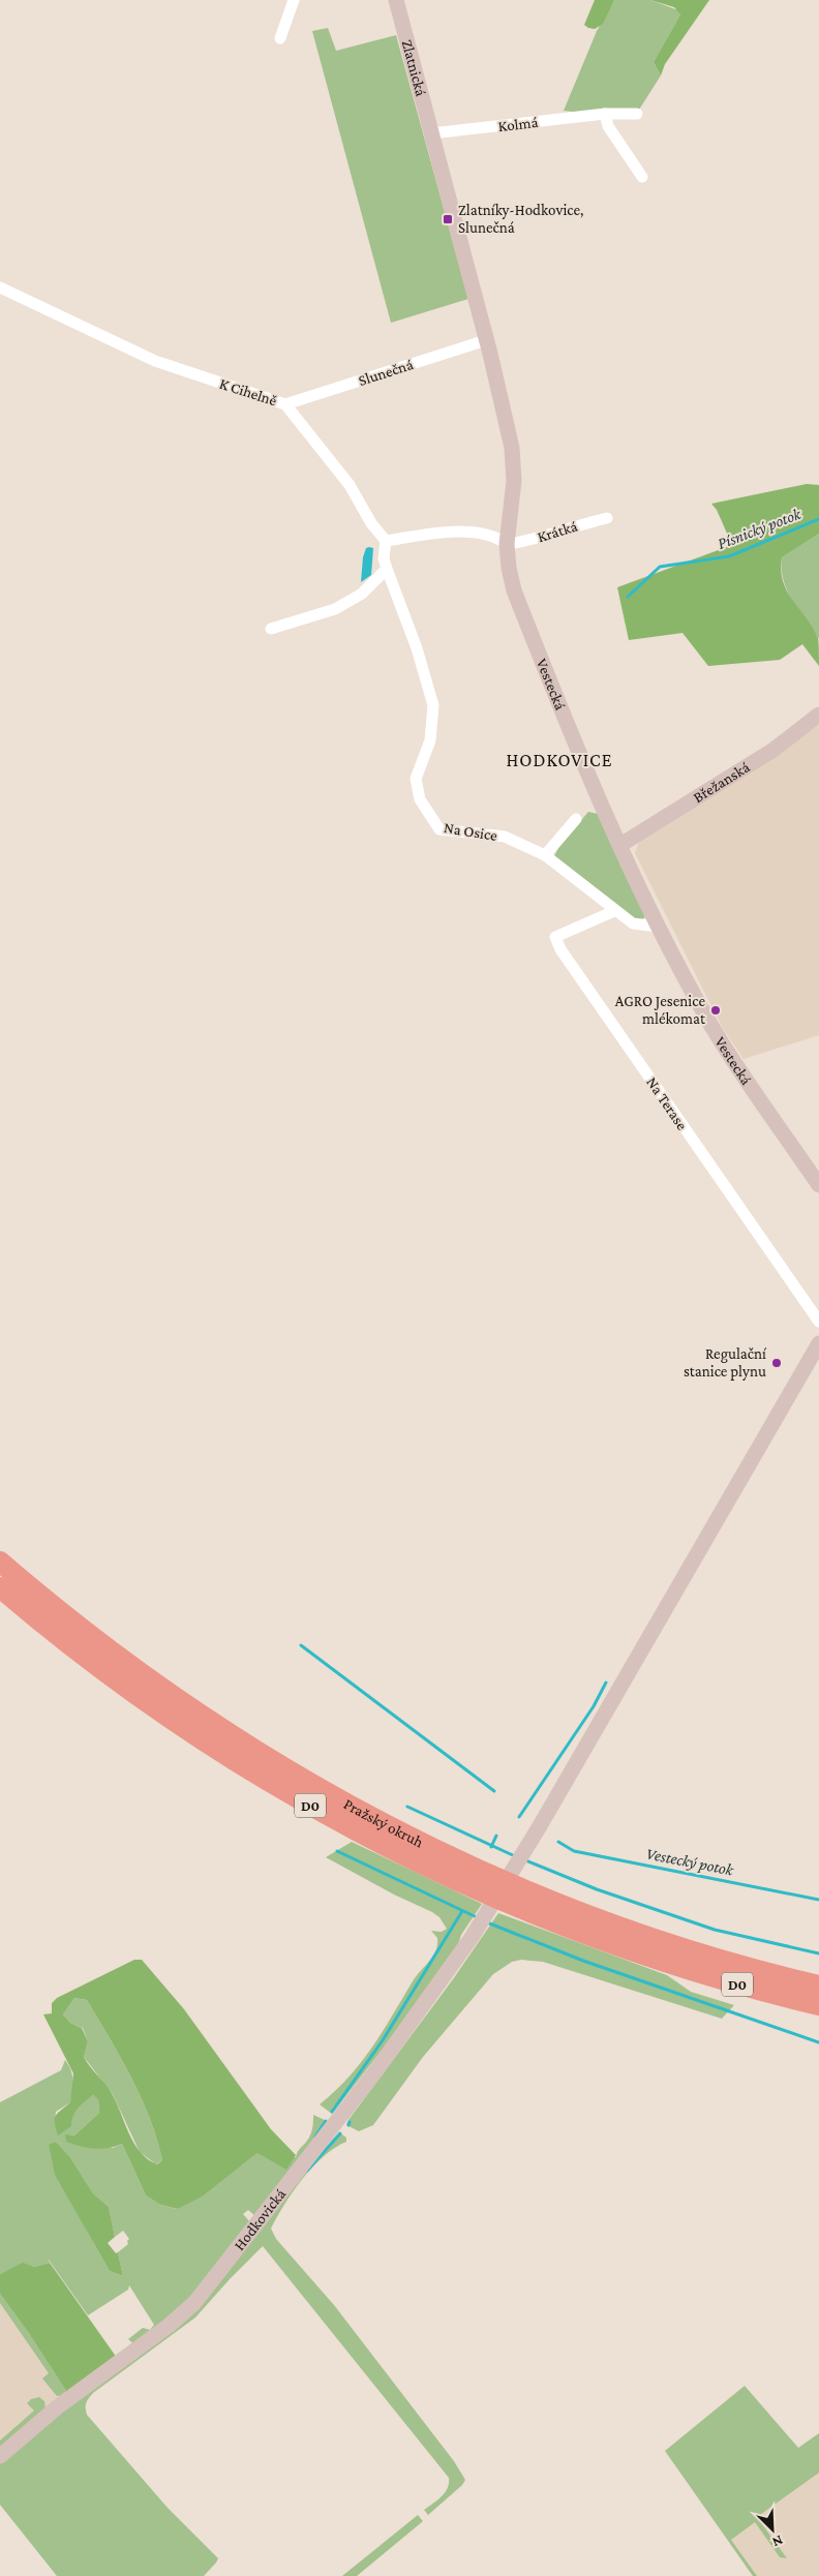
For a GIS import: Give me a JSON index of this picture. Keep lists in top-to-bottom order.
{
  "streets": {
    "highway": ["D0", "Pražský okruh"],
    "street": [
      "Zlatnická",
      "Kolmá",
      "Slunečná",
      "K Cihelně",
      "Krátká",
      "Vestecká",
      "Břežanská",
      "Na Osice",
      "Na Terase",
      "Hodkovická"
    ]
  },
  "crossings": [
    ["Zlatnická", "Kolmá"],
    ["Zlatnická", "Vestecká"],
    ["Kolmá", "Vestecká"],
    ["Slunečná", "K Cihelně"],
    ["Slunečná", "Vestecká"],
    ["K Cihelně", "Na Osice"],
    ["Krátká", "Vestecká"],
    ["Vestecká", "Břežanská"],
    ["Vestecká", "Na Osice"],
    ["Na Osice", "Na Terase"]
  ],
  "districts": ["HODKOVICE"],
  "water": ["Písnický potok", "Vestecký potok"],
  "places": {
    "transit": ["Zlatníky-Hodkovice, Slunečná"],
    "other": ["AGRO Jesenice mlékomat", "Regulační stanice plynu"]
  },
  "north": "bottom right"
}
